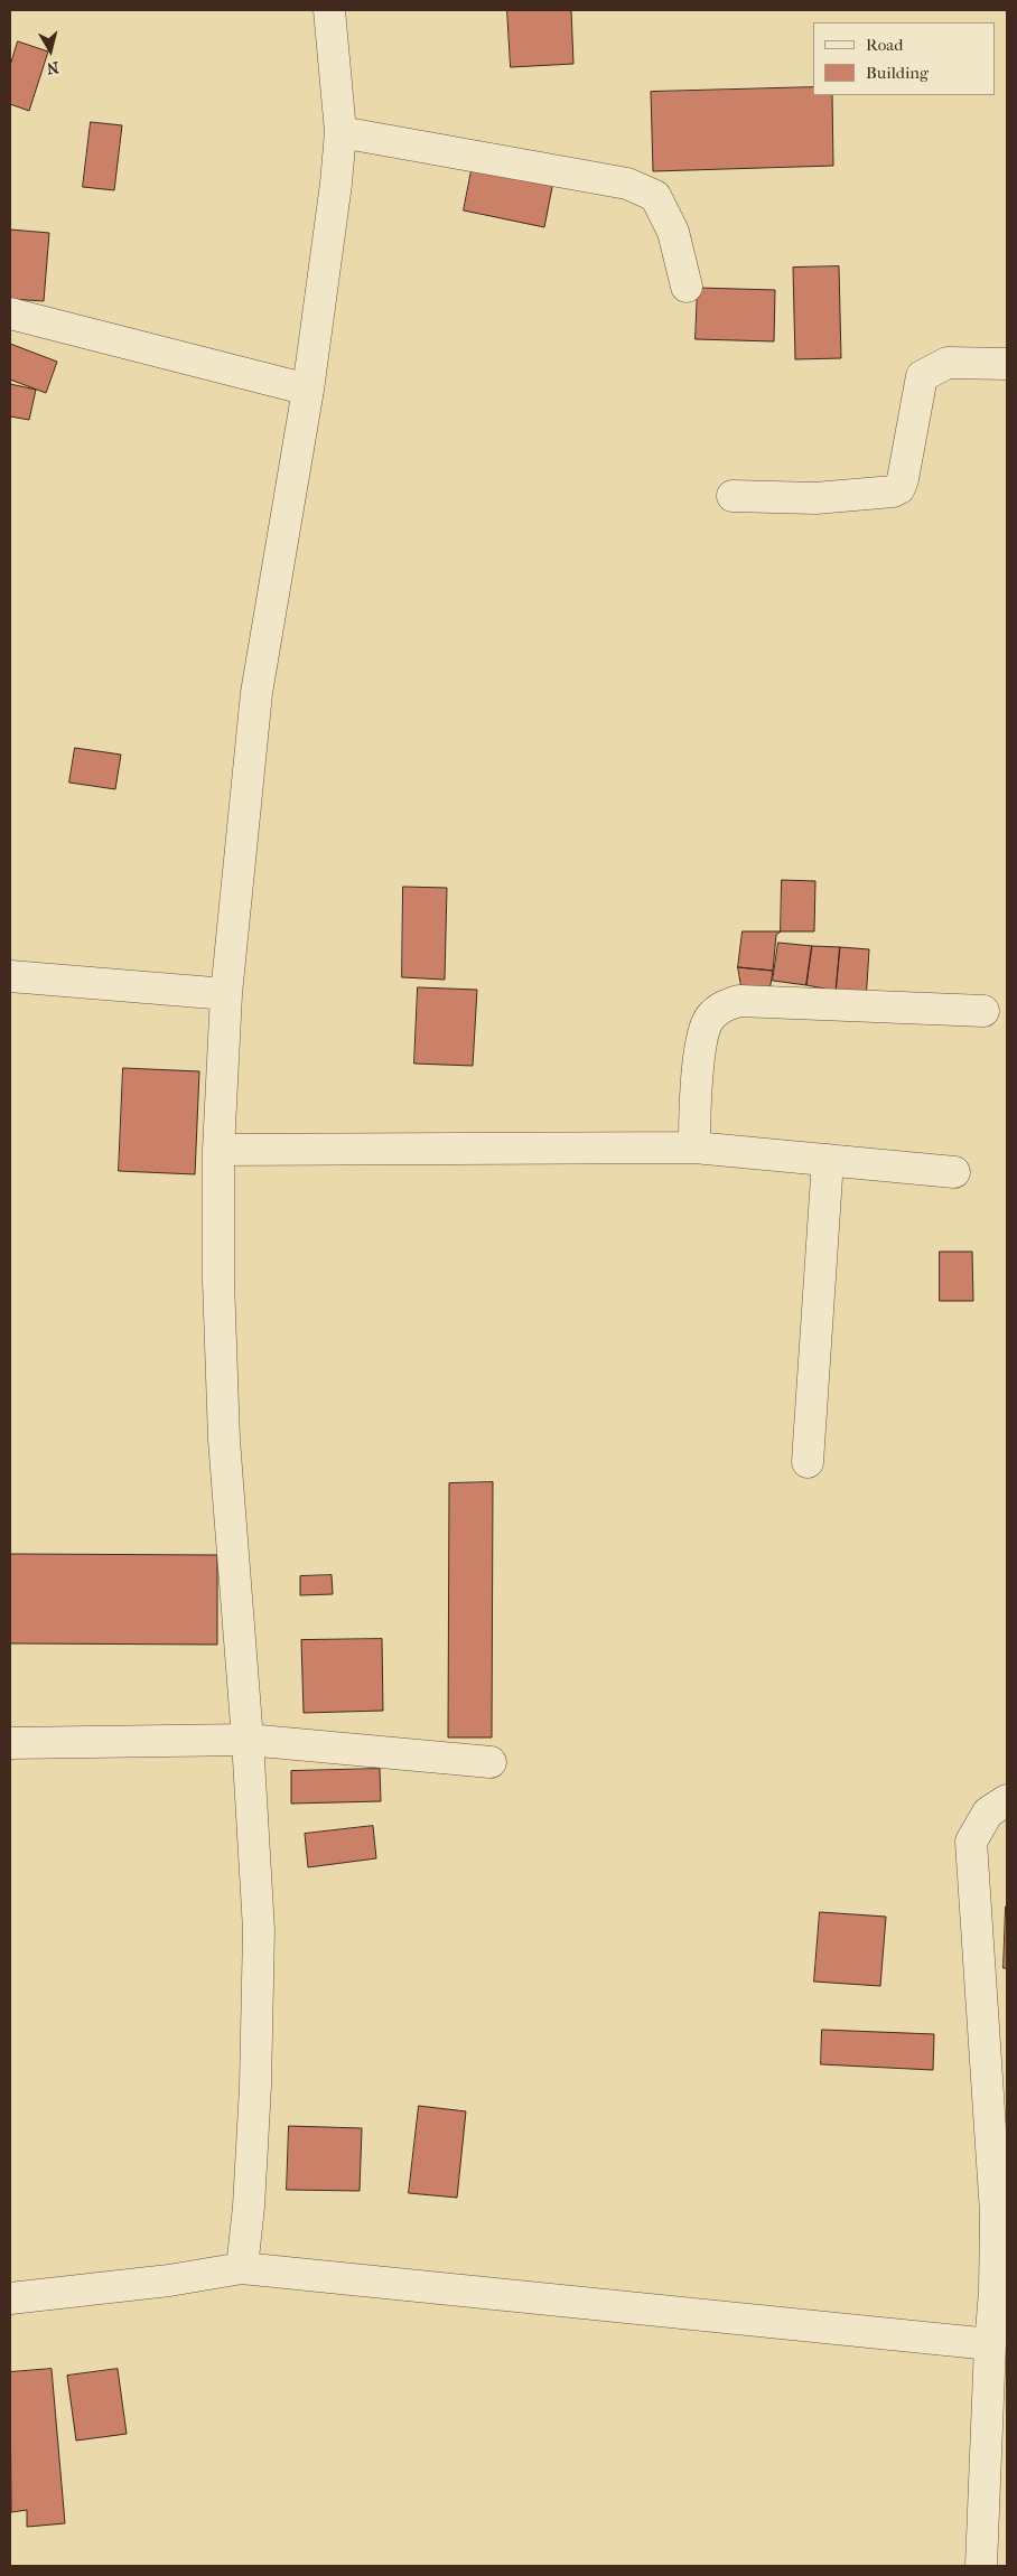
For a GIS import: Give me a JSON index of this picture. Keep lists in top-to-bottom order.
{
  "legend": ["Road", "Building"],
  "north": "bottom"
}
